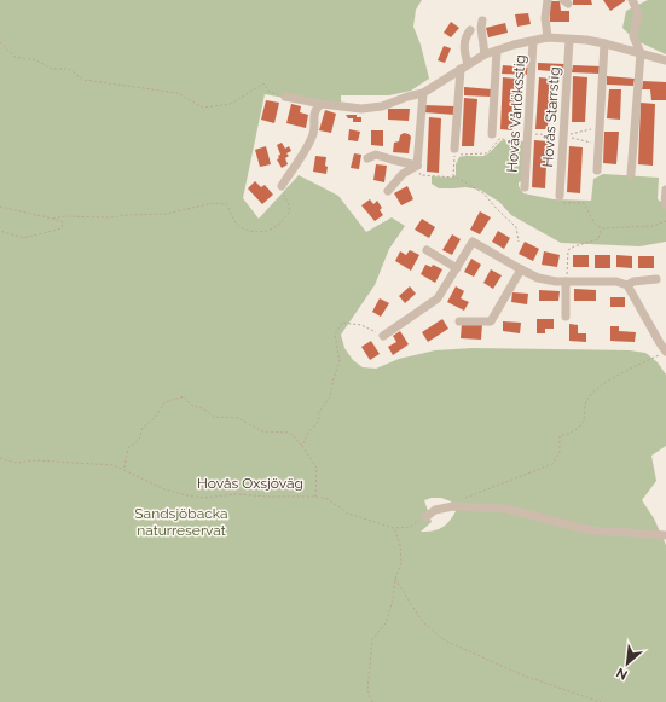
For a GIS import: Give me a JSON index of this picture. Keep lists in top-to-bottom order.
{
  "streets": {
    "street": ["Hovås Vårlöksstig", "Hovås Starrstig"],
    "path": ["Hovås Oxsjöväg"]
  },
  "parks": ["Sandsjöbacka naturreservat"],
  "north": "bottom left"
}
